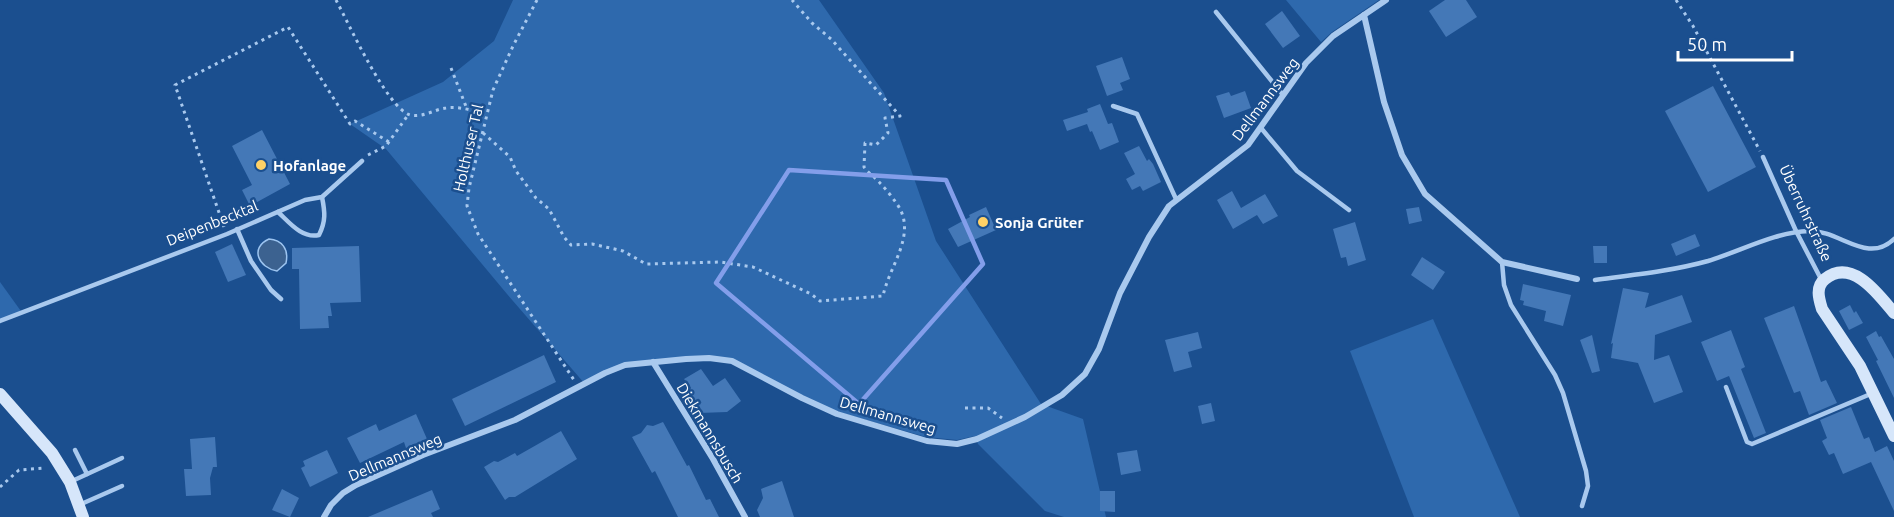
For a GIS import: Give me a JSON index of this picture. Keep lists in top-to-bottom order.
{
  "streets": {
    "main road": ["Überruhrstraße"],
    "street": ["Dellmannsweg", "Diekmannsbusch"],
    "lane": ["Deipenbecktal"],
    "path": ["Holthuser Tal"]
  },
  "crossings": [
    ["Dellmannsweg", "Holthuser Tal"],
    ["Dellmannsweg", "Diekmannsbusch"]
  ],
  "places": ["Hofanlage", "Sonja Grüter"],
  "scale_bar": "50 m"
}
